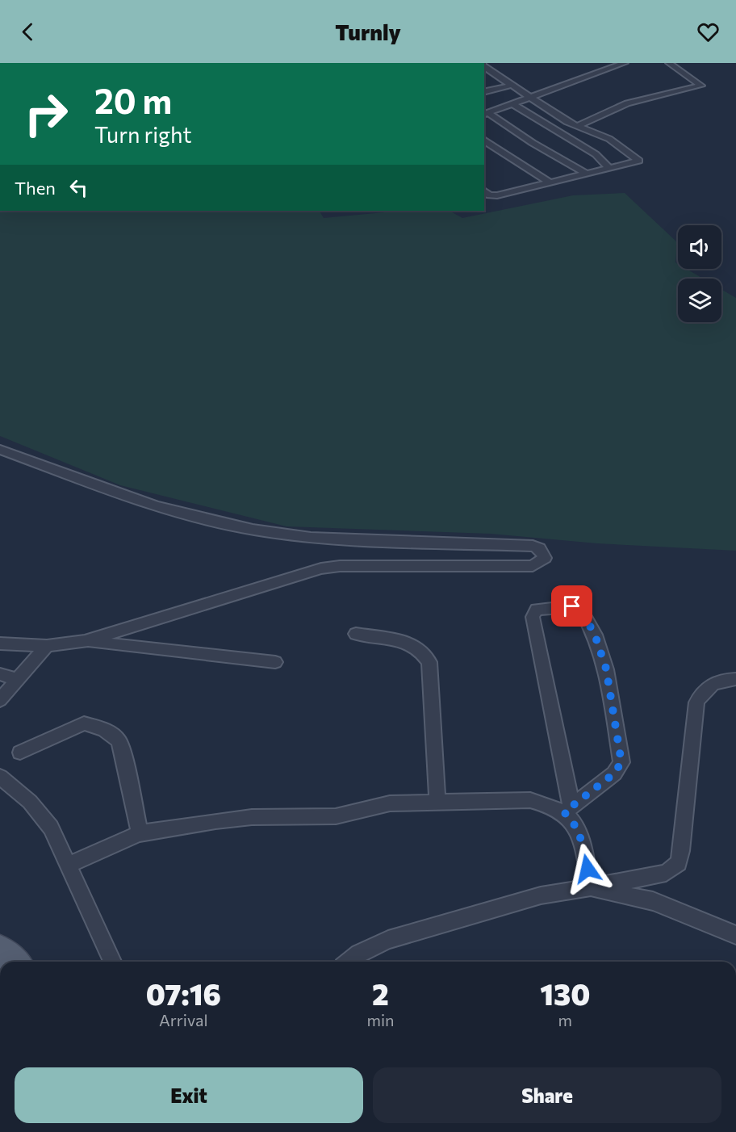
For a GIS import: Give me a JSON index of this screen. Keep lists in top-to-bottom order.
{
  "page": {
    "header": "Turnly",
    "turn": ["20 m", "Turn right"],
    "then": "Then",
    "eta": [
      "07:16",
      "Arrival",
      "2",
      "min",
      "130",
      "m"
    ],
    "buttons": ["Exit", "Share"]
  }
}
